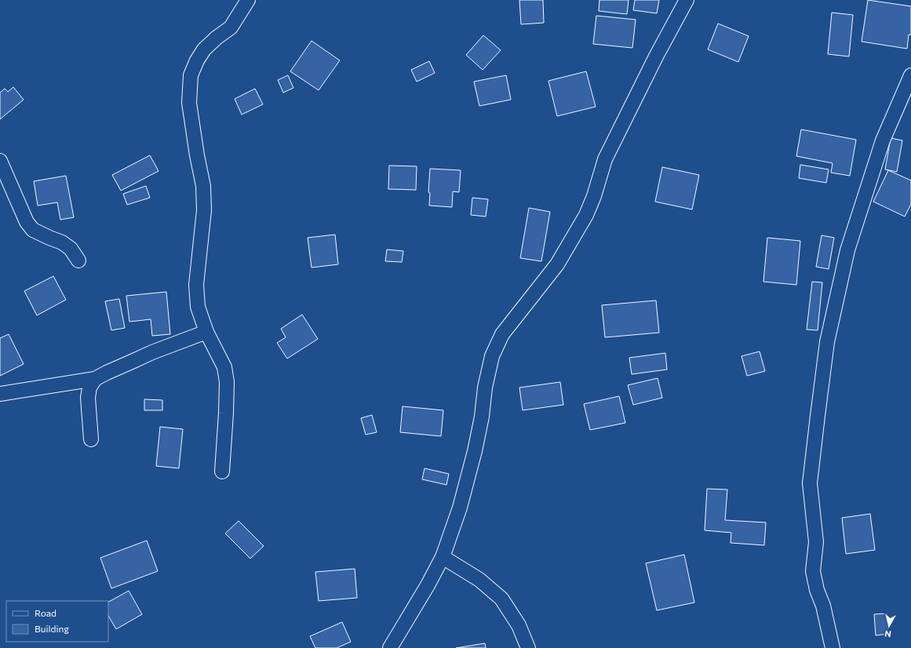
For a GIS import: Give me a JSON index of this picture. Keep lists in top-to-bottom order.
{
  "legend": ["Road", "Building"],
  "north": "bottom"
}
